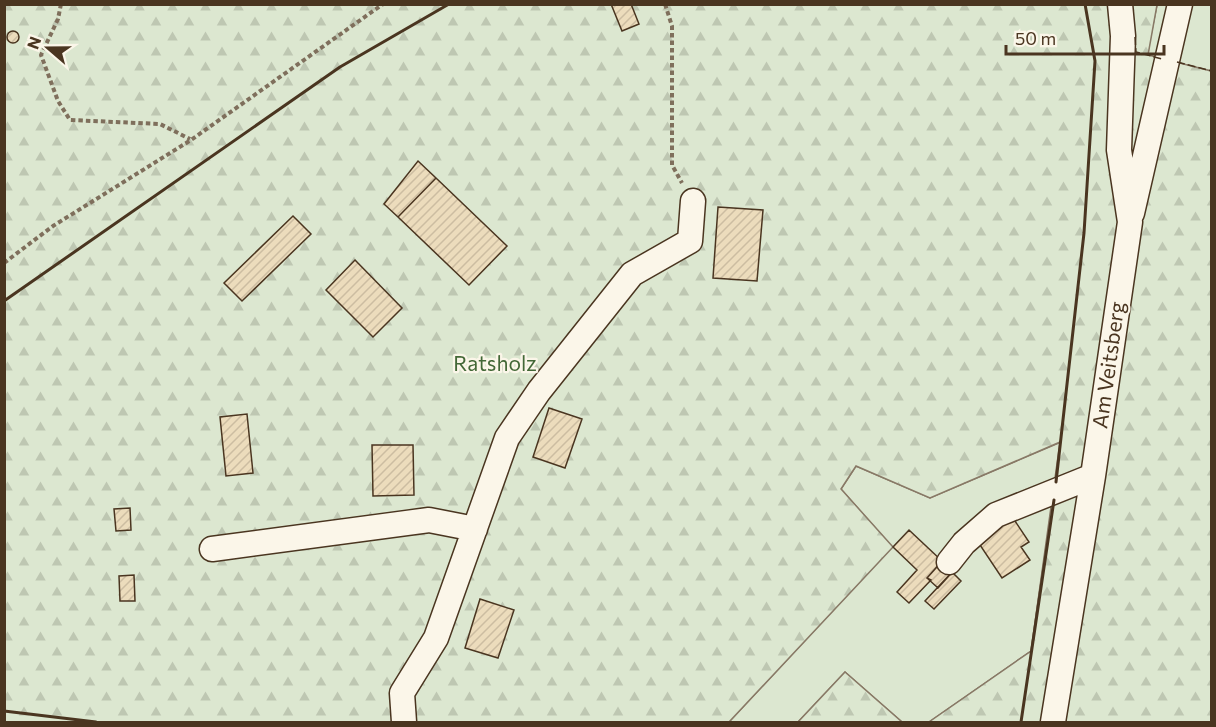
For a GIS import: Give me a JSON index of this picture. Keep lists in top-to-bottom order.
{
  "streets": {
    "street": ["Am Veitsberg"]
  },
  "parks": ["Ratsholz"],
  "scale_bar": "50 m",
  "north": "left"
}
